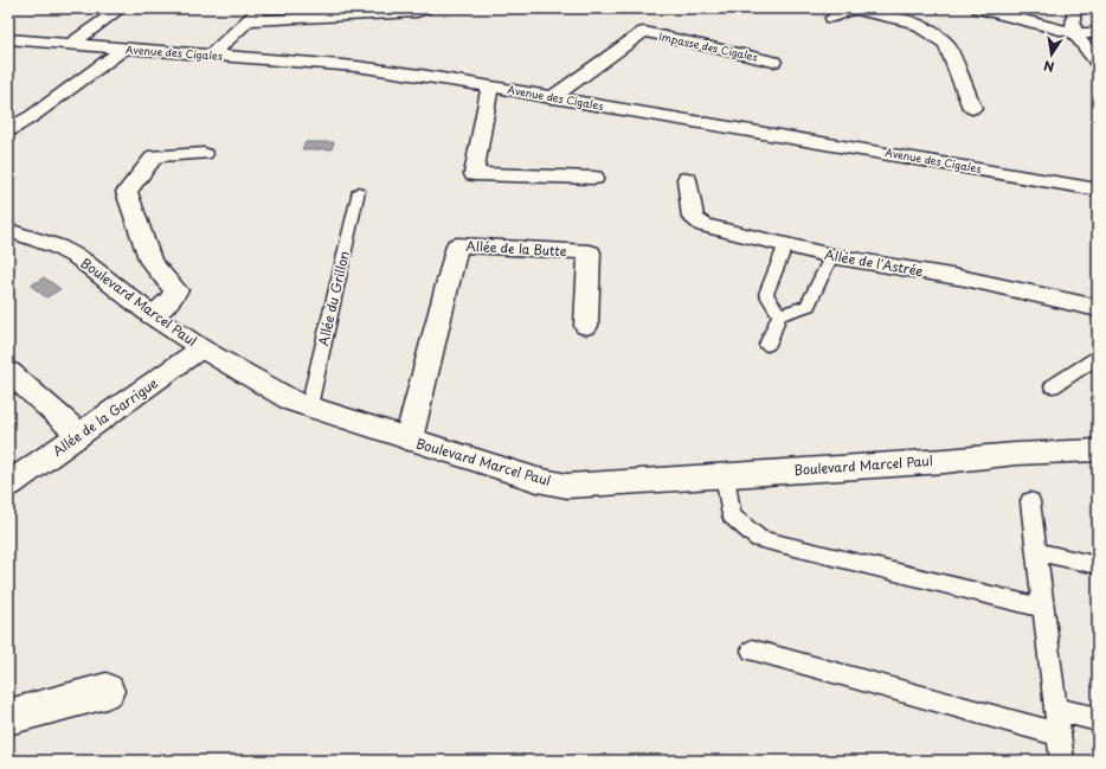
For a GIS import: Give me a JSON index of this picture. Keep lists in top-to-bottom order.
{
  "streets": {
    "street": [
      "Impasse des Cigales",
      "Avenue des Cigales",
      "Allée de la Butte",
      "Allée de l'Astrée",
      "Boulevard Marcel Paul",
      "Allée de la Garrigue"
    ],
    "lane": ["Allée du Grillon"]
  },
  "crossings": [
    ["Impasse des Cigales", "Avenue des Cigales"],
    ["Allée de la Butte", "Boulevard Marcel Paul"],
    ["Allée du Grillon", "Boulevard Marcel Paul"],
    ["Boulevard Marcel Paul", "Allée de la Garrigue"]
  ],
  "north": "bottom"
}
